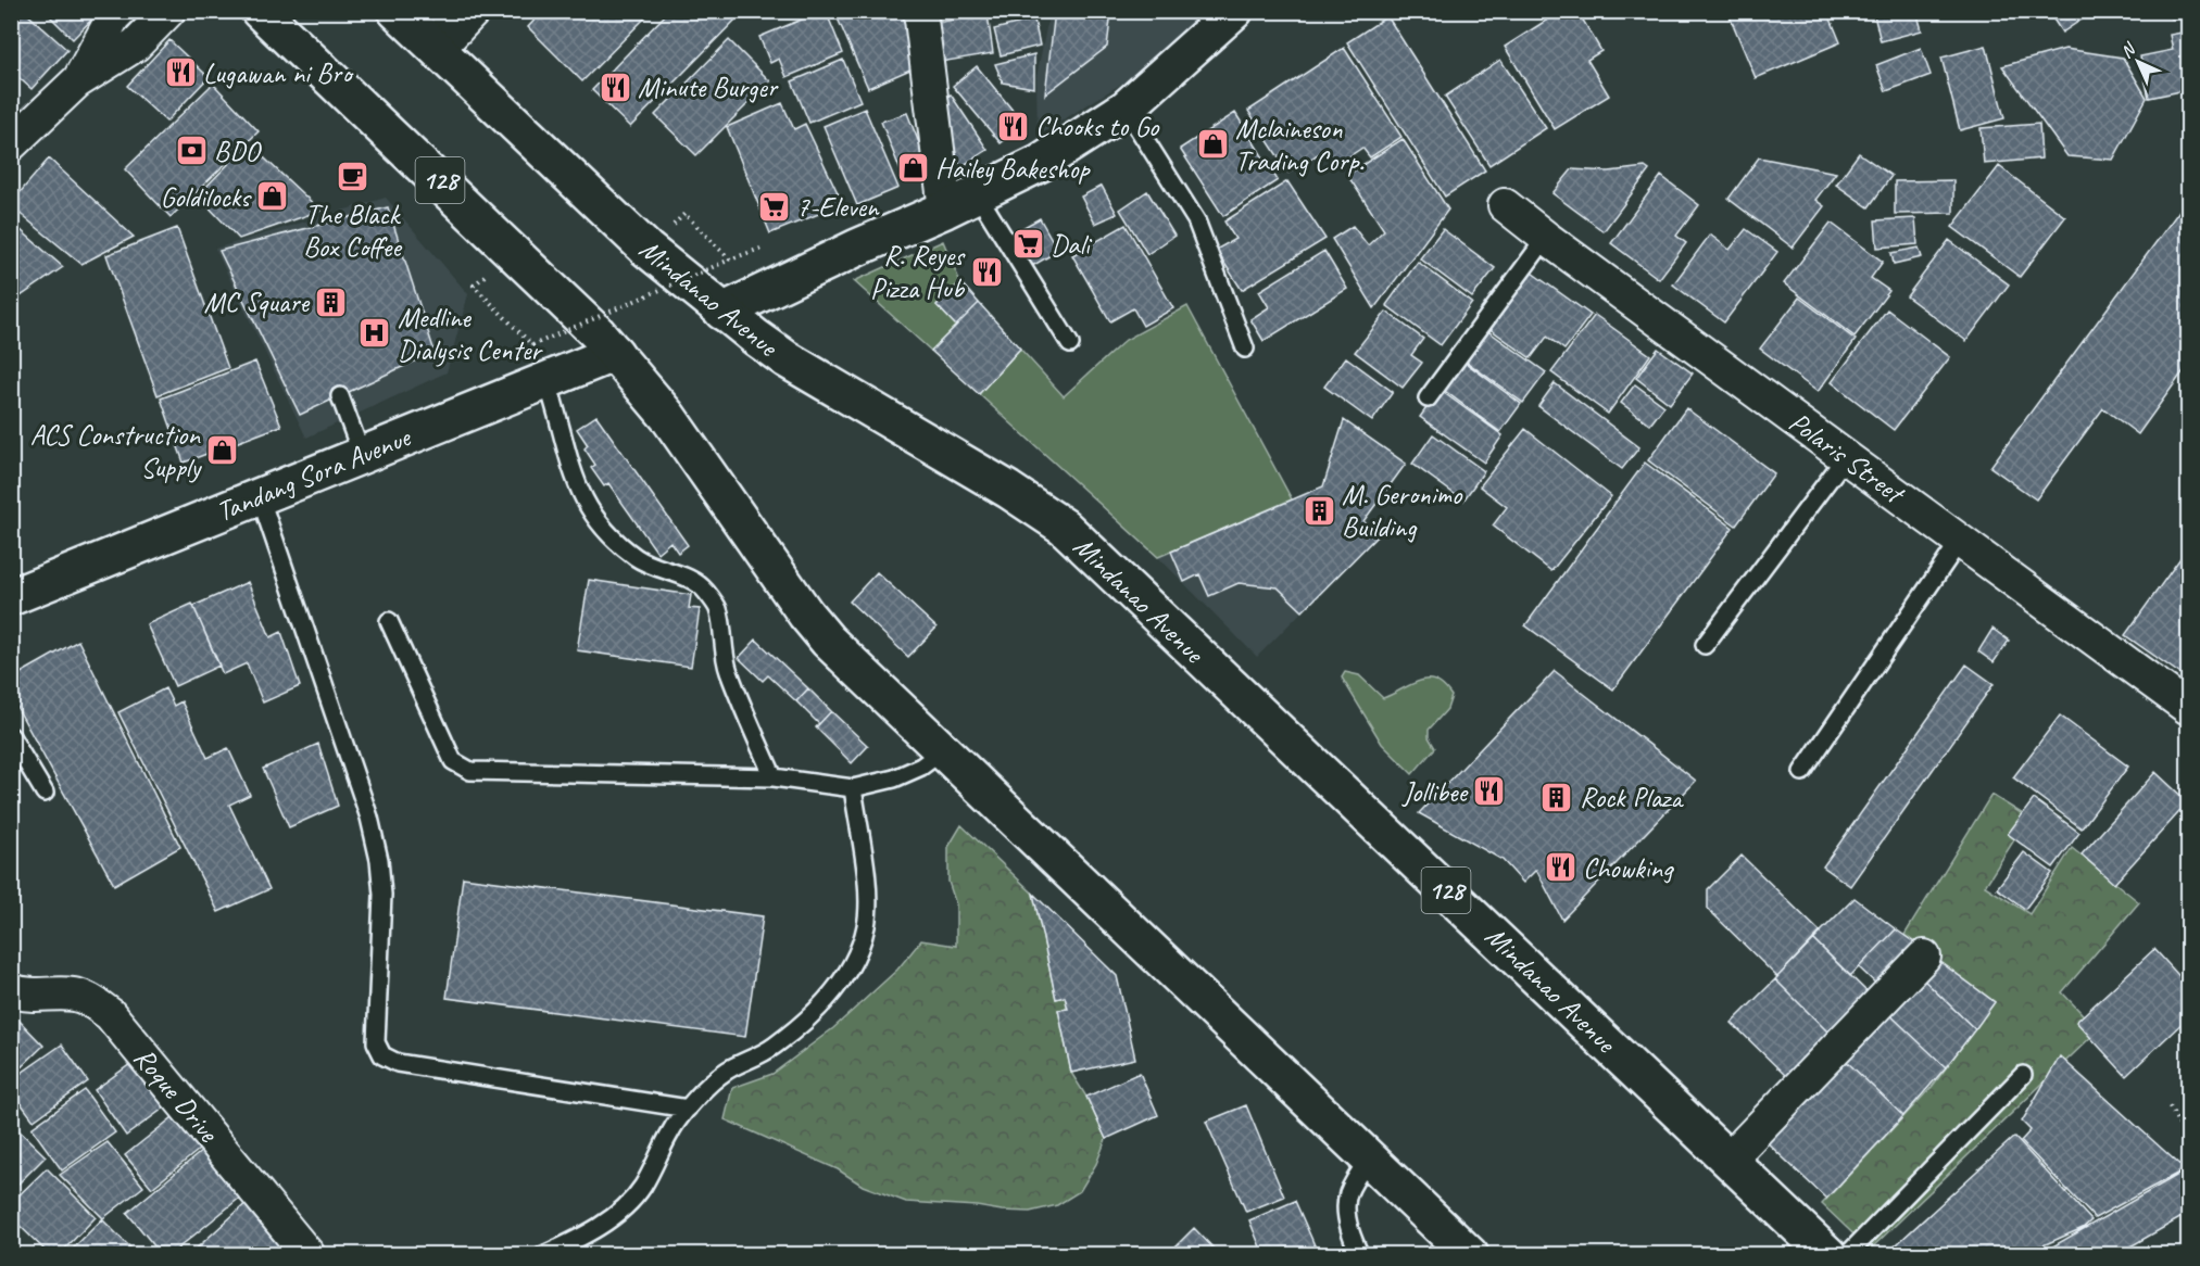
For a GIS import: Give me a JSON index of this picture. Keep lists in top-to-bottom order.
{
  "streets": {
    "main road": ["128", "Mindanao Avenue", "Tandang Sora Avenue"],
    "street": ["Polaris Street", "Roque Drive"]
  },
  "crossings": [
    ["128", "Tandang Sora Avenue"]
  ],
  "places": {
    "restaurant": [
      "Lugawan ni Bro",
      "Minute Burger",
      "Chooks to Go",
      "R. Reyes Pizza Hub",
      "Jollibee",
      "Chowking"
    ],
    "shop": [
      "Mclaineson Trading Corp.",
      "Hailey Bakeshop",
      "Goldilocks",
      "ACS Construction Supply"
    ],
    "bank": ["BDO"],
    "cafe": ["The Black Box Coffee"],
    "supermarket": ["7-Eleven", "Dali"],
    "building": ["MC Square", "M. Geronimo Building", "Rock Plaza"],
    "hospital": ["Medline Dialysis Center"]
  },
  "north": "top left"
}
